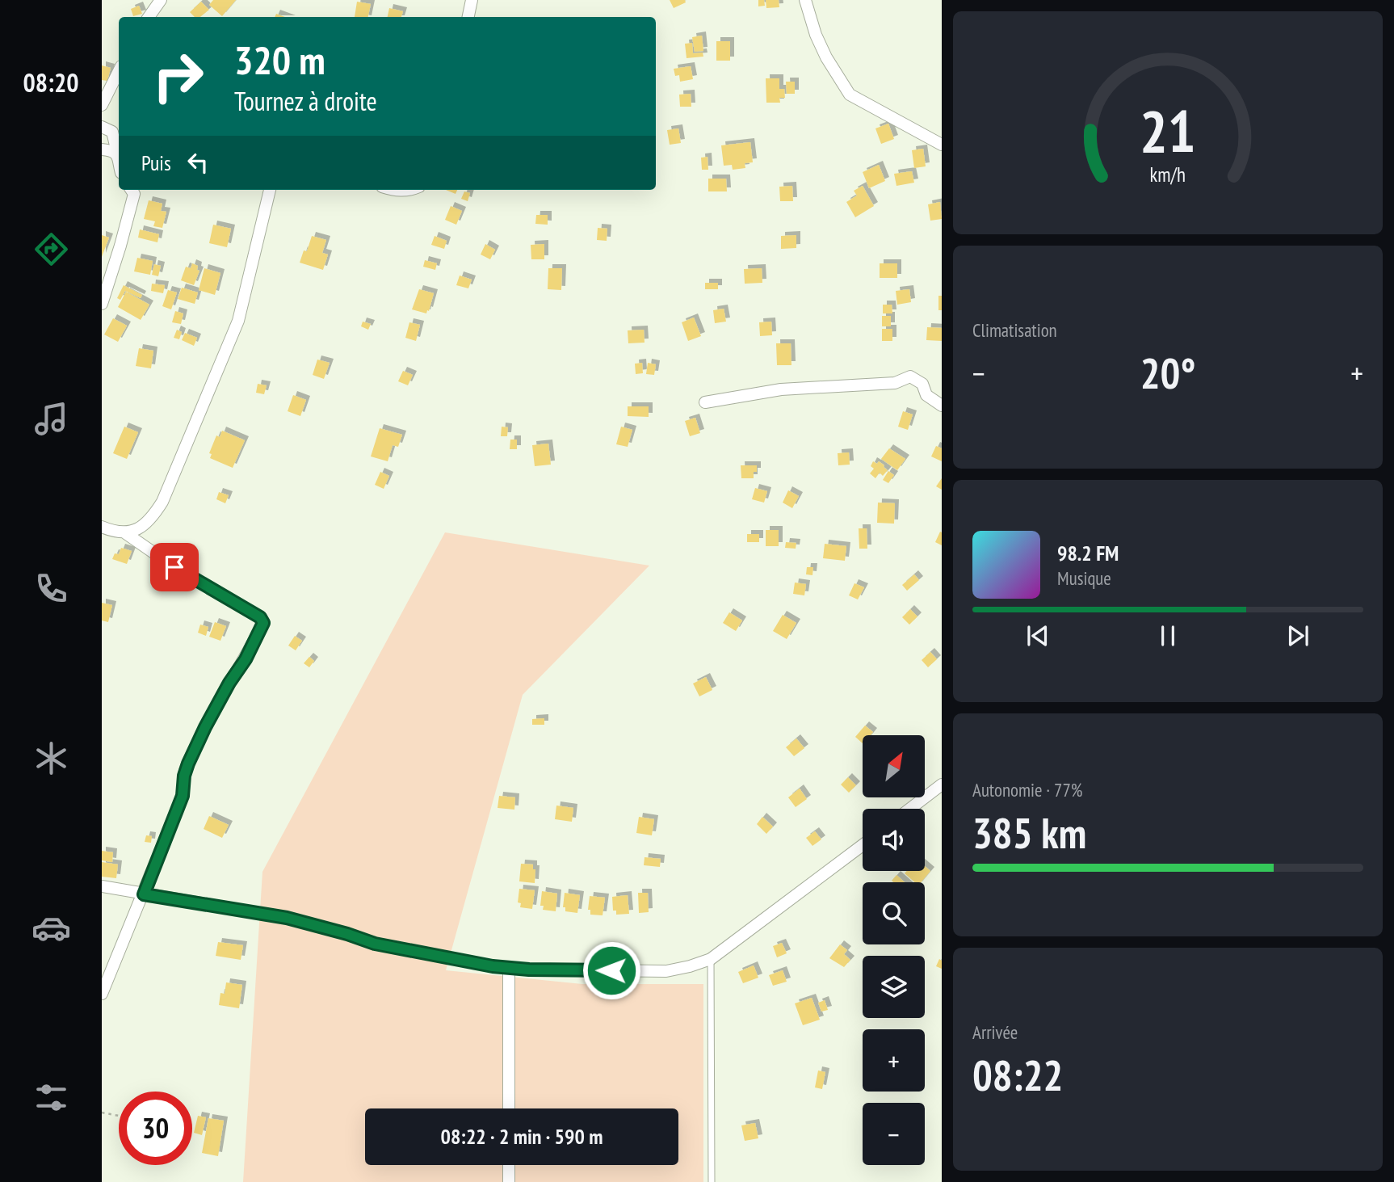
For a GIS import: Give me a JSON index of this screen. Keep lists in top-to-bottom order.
{
  "north": "top right",
  "page": {
    "tabs": "08:20",
    "turn": ["320 m", "Tournez à droite"],
    "then": "Puis",
    "tile": [
      "Climatisation",
      ["Autonomie · 77%", "385 km"],
      ["Arrivée", "08:22"]
    ],
    "heat": ["−", "20°", "+"],
    "song": ["98.2 FM", "Musique"],
    "map_buttons": ["+", "−"],
    "limit": "30",
    "trip": "08:22 · 2 min · 590 m",
    "gauge": ["21", "km/h"]
  }
}
